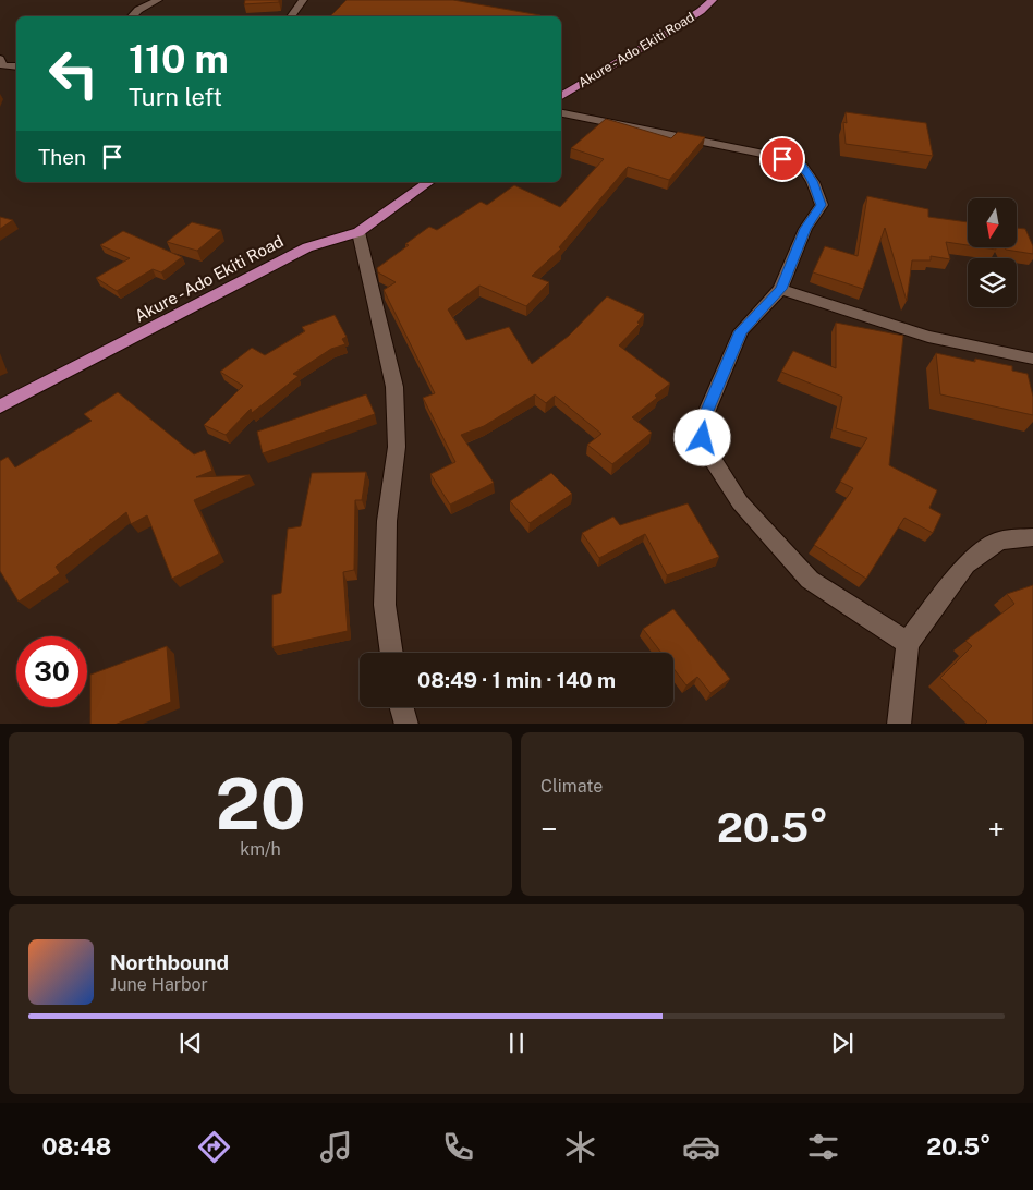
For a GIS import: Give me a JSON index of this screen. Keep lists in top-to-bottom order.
{
  "streets": {
    "main road": ["Akure - Ado Ekiti Road"]
  },
  "north": "bottom",
  "page": {
    "turn": ["110 m", "Turn left"],
    "then": "Then",
    "limit": "30",
    "trip": "08:49 · 1 min · 140 m",
    "tile": [
      ["20", "km/h"],
      "Climate"
    ],
    "heat": ["−", "20.5°", "+"],
    "song": ["Northbound", "June Harbor"],
    "tabs": ["08:48", "20.5°"]
  }
}
